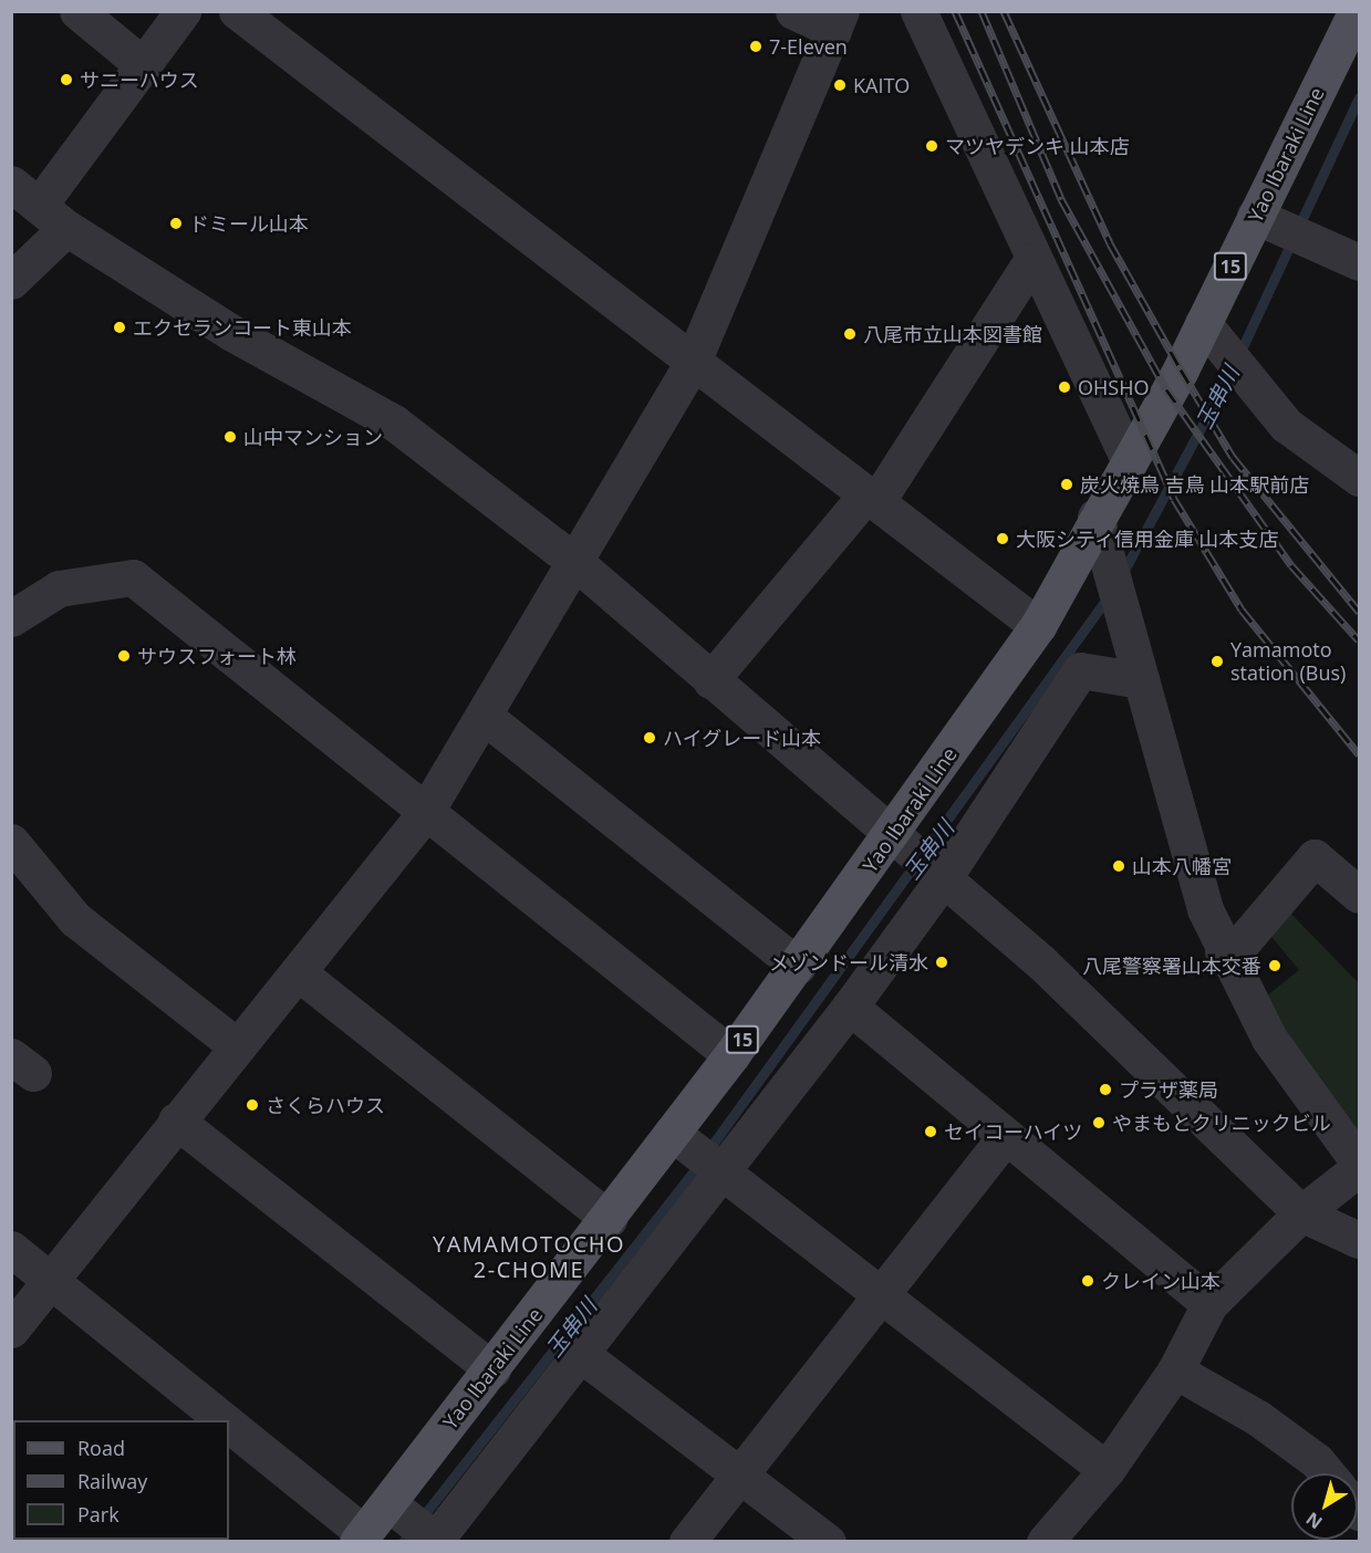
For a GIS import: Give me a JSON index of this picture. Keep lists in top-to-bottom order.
{
  "streets": {
    "main road": ["Yao Ibaraki Line", "15"]
  },
  "districts": ["YAMAMOTOCHO 2-CHOME"],
  "water": ["玉串川"],
  "places": [
    "7-Eleven",
    "サニーハウス",
    "KAITO",
    "マツヤデンキ 山本店",
    "ドミール山本",
    "エクセランコート東山本",
    "八尾市立山本図書館",
    "OHSHO",
    "山中マンション",
    "炭火焼鳥 吉鳥 山本駅前店",
    "大阪シティ信用金庫 山本支店",
    "サウスフォート林",
    "Yamamoto station (Bus)",
    "ハイグレード山本",
    "山本八幡宮",
    "メゾンドール清水",
    "八尾警察署山本交番",
    "プラザ薬局",
    "さくらハウス",
    "やまもとクリニックビル",
    "セイコーハイツ",
    "クレイン山本"
  ],
  "legend": ["Road", "Railway", "Park"],
  "north": "bottom left"
}
